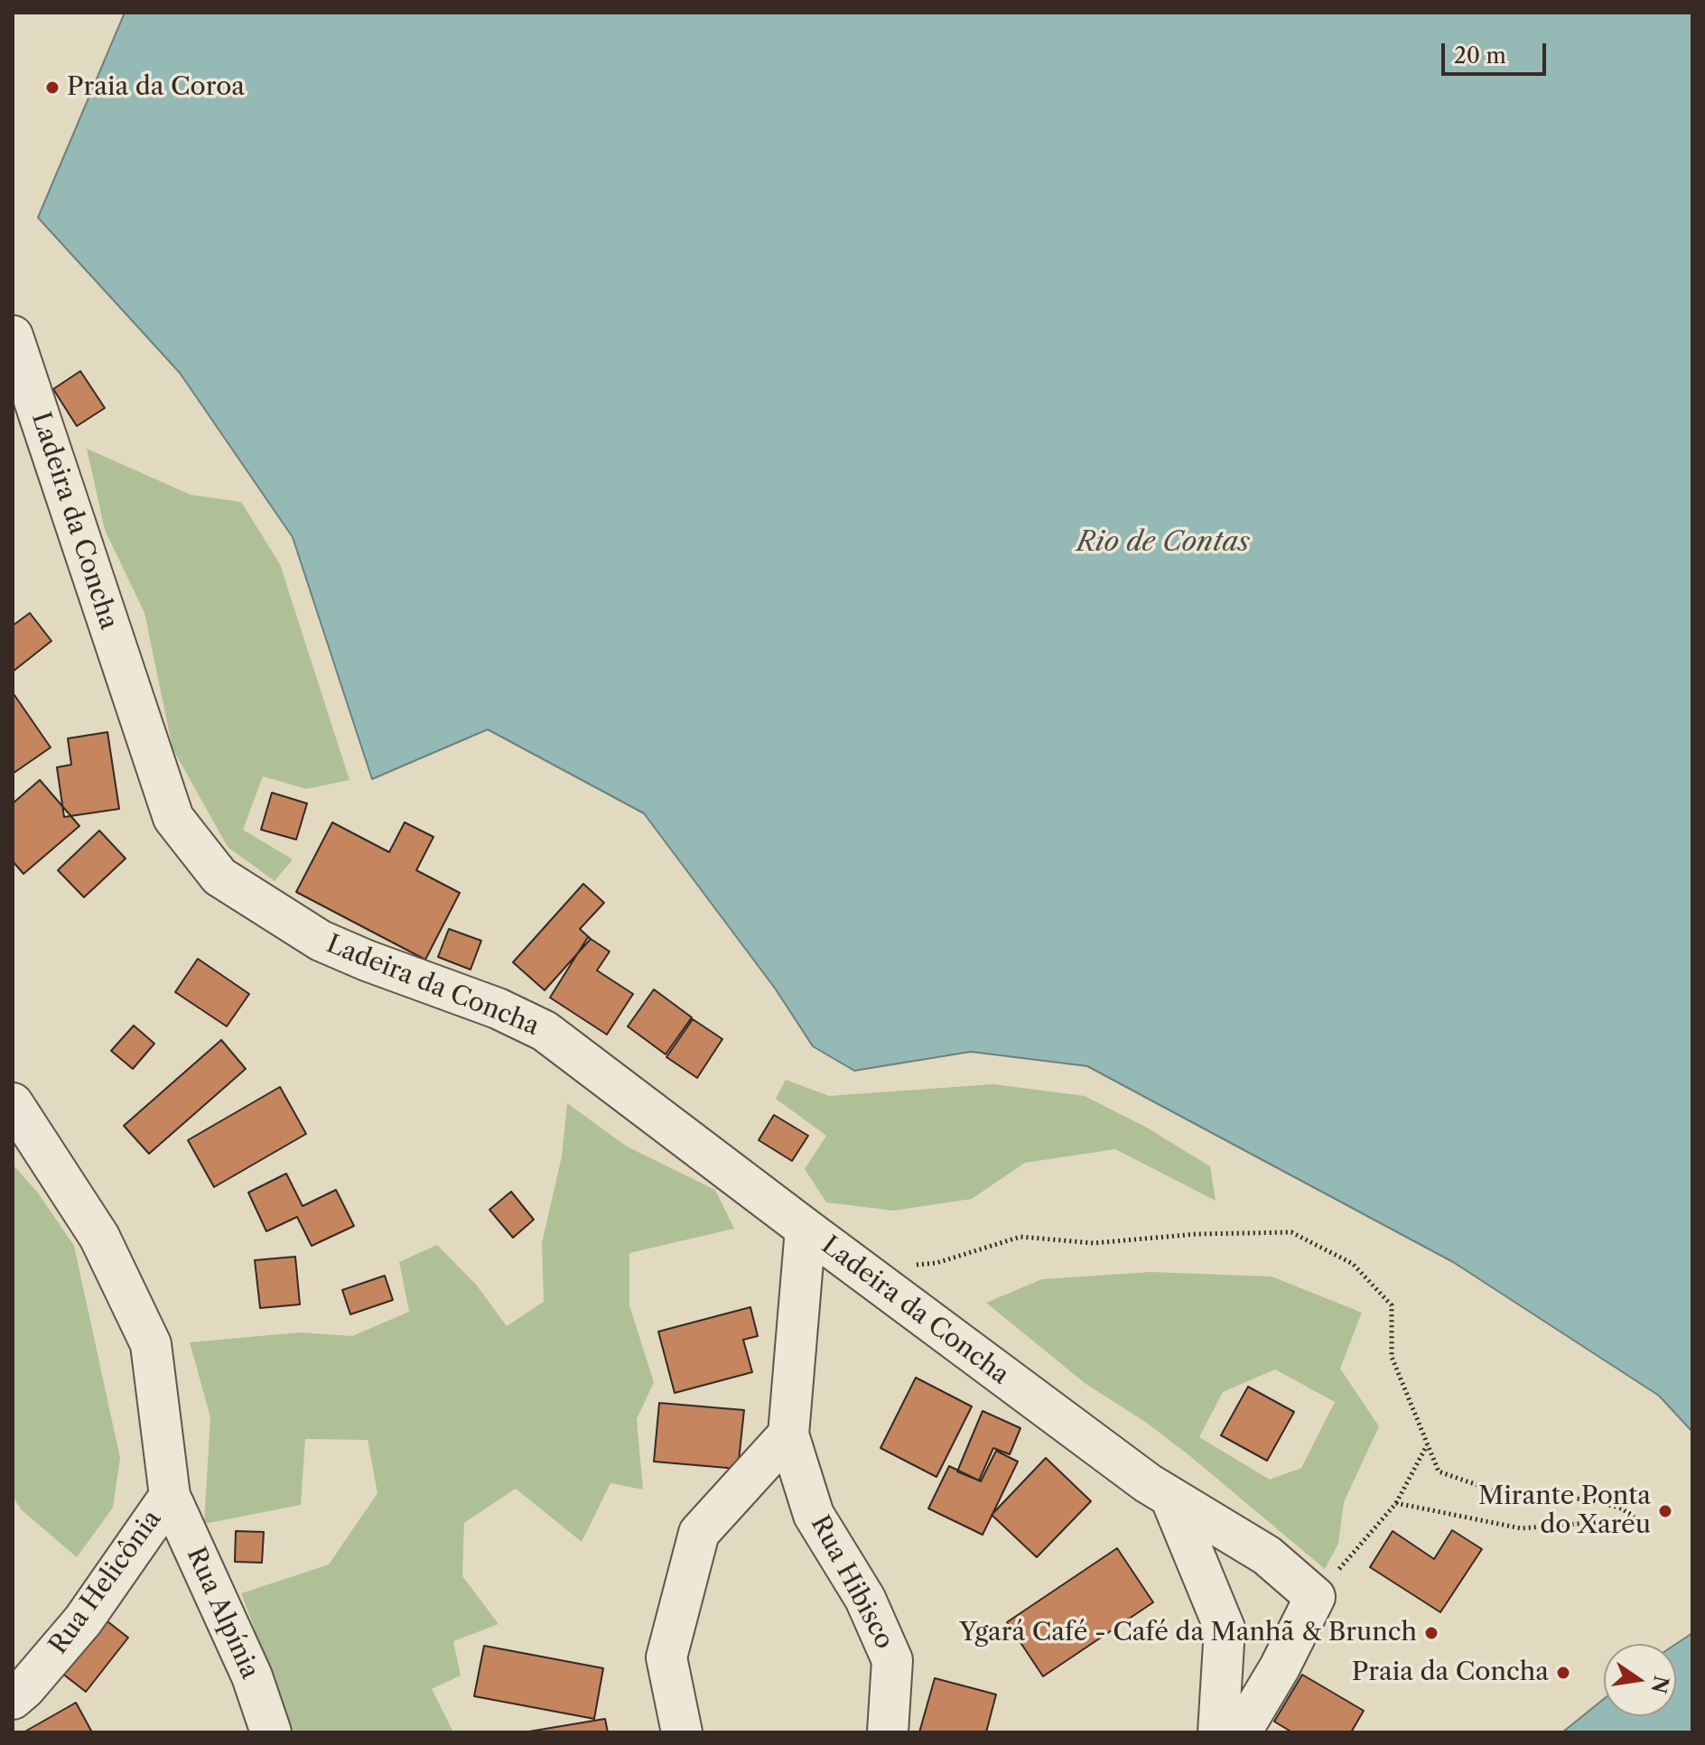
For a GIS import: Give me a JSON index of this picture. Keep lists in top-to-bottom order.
{
  "streets": {
    "street": [
      "Ladeira da Concha",
      "Rua Helicônia",
      "Rua Hibisco",
      "Rua Alpínia"
    ]
  },
  "crossings": [
    ["Ladeira da Concha", "Rua Hibisco"],
    ["Rua Helicônia", "Rua Alpínia"]
  ],
  "water": ["Rio de Contas"],
  "places": [
    "Praia da Coroa",
    "Mirante Ponta do Xaréu",
    "Ygará Café - Café da Manhã & Brunch",
    "Praia da Concha"
  ],
  "scale_bar": "20 m",
  "north": "right"
}
